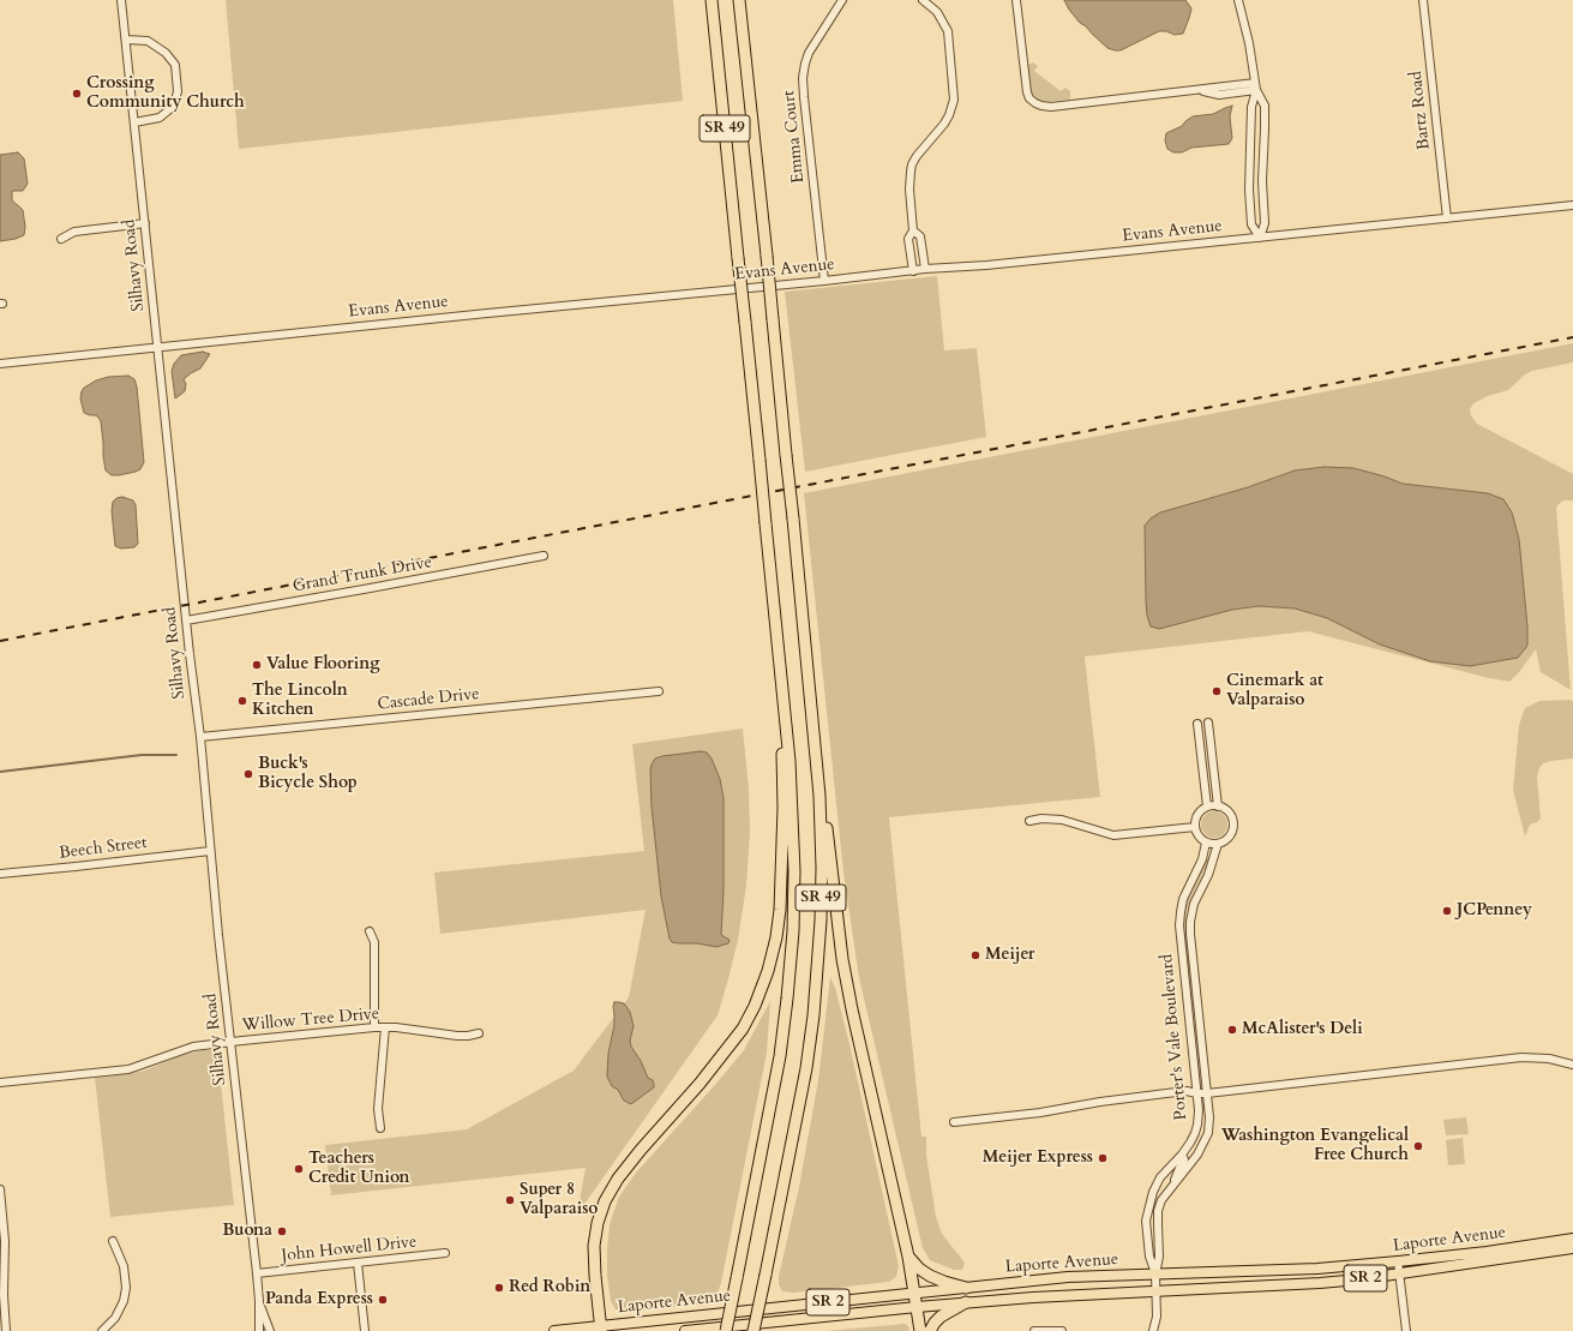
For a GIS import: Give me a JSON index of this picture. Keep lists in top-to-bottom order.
{
  "streets": {
    "highway": ["SR 49", "SR 2"],
    "main road": ["Laporte Avenue"],
    "street": [
      "Bartz Road",
      "Emma Court",
      "Evans Avenue",
      "Silhavy Road",
      "Grand Trunk Drive",
      "Cascade Drive",
      "Beech Street",
      "Willow Tree Drive",
      "Porter's Vale Boulevard",
      "John Howell Drive"
    ]
  },
  "crossings": [
    ["Bartz Road", "Evans Avenue"],
    ["Emma Court", "Evans Avenue"],
    ["Evans Avenue", "Silhavy Road"],
    ["Silhavy Road", "Grand Trunk Drive"],
    ["Silhavy Road", "Cascade Drive"],
    ["Silhavy Road", "Beech Street"],
    ["Silhavy Road", "Willow Tree Drive"],
    ["Silhavy Road", "John Howell Drive"],
    ["Porter's Vale Boulevard", "Laporte Avenue"],
    ["Laporte Avenue", "SR 2"]
  ],
  "places": [
    "Crossing Community Church",
    "Value Flooring",
    "Cinemark at Valparaiso",
    "The Lincoln Kitchen",
    "Buck's Bicycle Shop",
    "JCPenney",
    "Meijer",
    "McAlister's Deli",
    "Washington Evangelical Free Church",
    "Meijer Express",
    "Teachers Credit Union",
    "Super 8 Valparaiso",
    "Buona",
    "Red Robin",
    "Panda Express"
  ]
}
